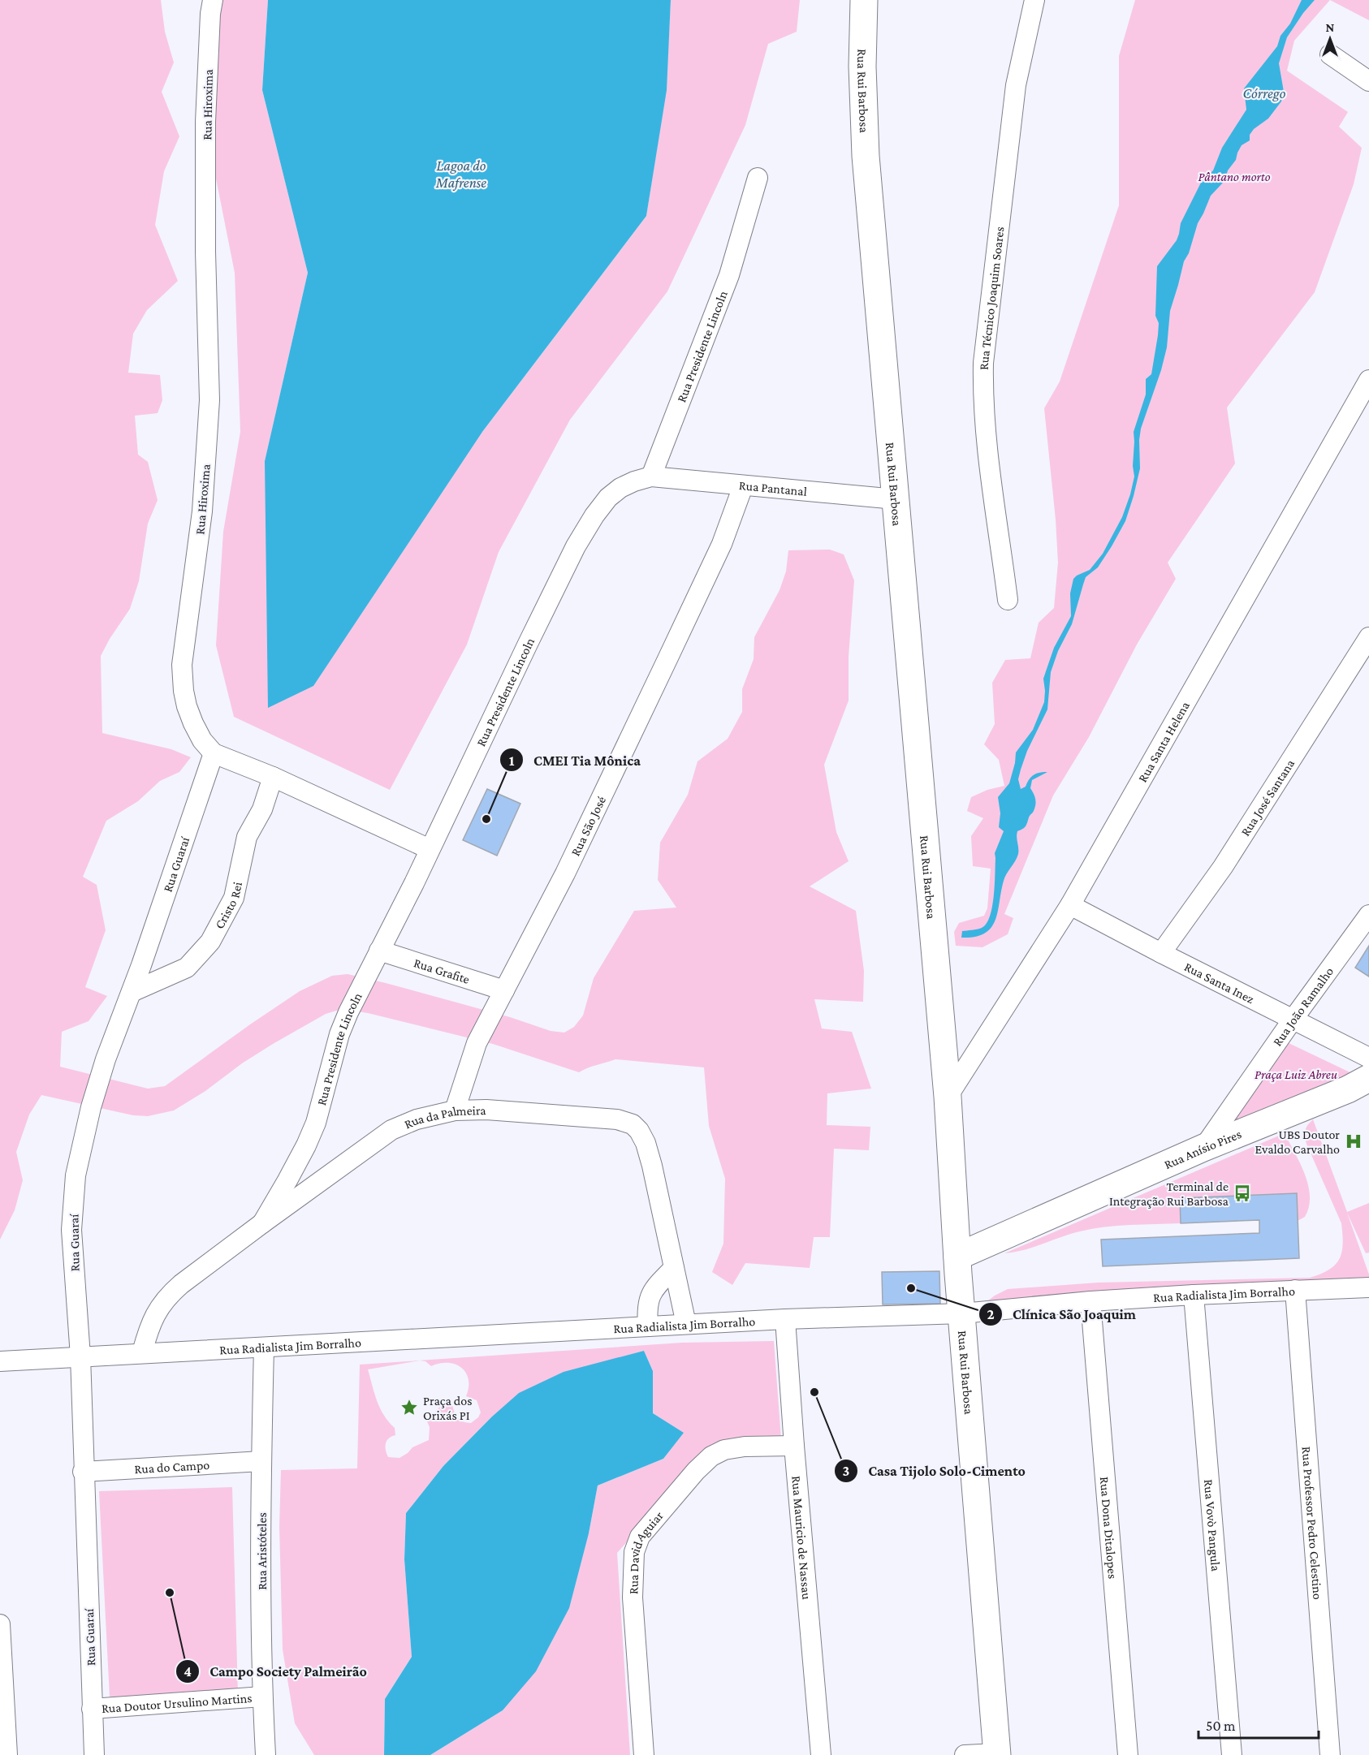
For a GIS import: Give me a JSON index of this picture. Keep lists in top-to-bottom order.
{
  "streets": {
    "street": [
      "Rua Rui Barbosa",
      "Rua Hiroxima",
      "Rua Técnico Joaquim Soares",
      "Rua Presidente Lincoln",
      "Rua Pantanal",
      "Rua Santa Helena",
      "Rua José Santana",
      "Rua São José",
      "Rua Guaraí",
      "Cristo Rei",
      "Rua Grafite",
      "Rua Santa Inez",
      "Rua João Ramalho",
      "Rua da Palmeira",
      "Rua Anísio Pires",
      "Rua Radialista Jim Borralho",
      "Rua do Campo",
      "Rua Professor Pedro Celestino",
      "Rua Vovò Pangula",
      "Rua Dona Ditalopes",
      "Rua Mauricio de Nassau",
      "Rua Aristóteles",
      "Rua David Aguiar",
      "Rua Doutor Ursulino Martins"
    ]
  },
  "crossings": [
    ["Rua Rui Barbosa", "Rua Pantanal"],
    ["Rua Rui Barbosa", "Rua Santa Helena"],
    ["Rua Rui Barbosa", "Rua Anísio Pires"],
    ["Rua Rui Barbosa", "Rua Radialista Jim Borralho"],
    ["Rua Hiroxima", "Rua Guaraí"],
    ["Rua Presidente Lincoln", "Rua Pantanal"],
    ["Rua Presidente Lincoln", "Rua Grafite"],
    ["Rua Presidente Lincoln", "Rua da Palmeira"],
    ["Rua Pantanal", "Rua São José"],
    ["Rua Santa Helena", "Rua Santa Inez"],
    ["Rua José Santana", "Rua Santa Inez"],
    ["Rua São José", "Rua Grafite"],
    ["Rua São José", "Rua da Palmeira"],
    ["Rua Guaraí", "Cristo Rei"],
    ["Rua Guaraí", "Rua Radialista Jim Borralho"],
    ["Rua Guaraí", "Rua do Campo"],
    ["Rua Guaraí", "Rua Doutor Ursulino Martins"],
    ["Rua Santa Inez", "Rua João Ramalho"],
    ["Rua João Ramalho", "Rua Anísio Pires"],
    ["Rua da Palmeira", "Rua Radialista Jim Borralho"],
    ["Rua Radialista Jim Borralho", "Rua Professor Pedro Celestino"],
    ["Rua Radialista Jim Borralho", "Rua Vovò Pangula"],
    ["Rua Radialista Jim Borralho", "Rua Dona Ditalopes"],
    ["Rua Radialista Jim Borralho", "Rua Mauricio de Nassau"],
    ["Rua Radialista Jim Borralho", "Rua Aristóteles"],
    ["Rua do Campo", "Rua Aristóteles"],
    ["Rua Mauricio de Nassau", "Rua David Aguiar"],
    ["Rua Aristóteles", "Rua Doutor Ursulino Martins"]
  ],
  "water": ["Córrego", "Lagoa do Mafrense"],
  "parks": ["Pântano morto", "Praça Luiz Abreu"],
  "places": {
    "other": [
      "CMEI Tia Mônica",
      "Clínica São Joaquim",
      "Casa Tijolo Solo-Cimento",
      "Campo Society Palmeirão"
    ],
    "hospital": ["UBS Doutor Evaldo Carvalho"],
    "bus stop": ["Terminal de Integração Rui Barbosa"],
    "place": ["Praça dos Orixás PI"]
  },
  "scale_bar": "50 m",
  "north": "top"
}
